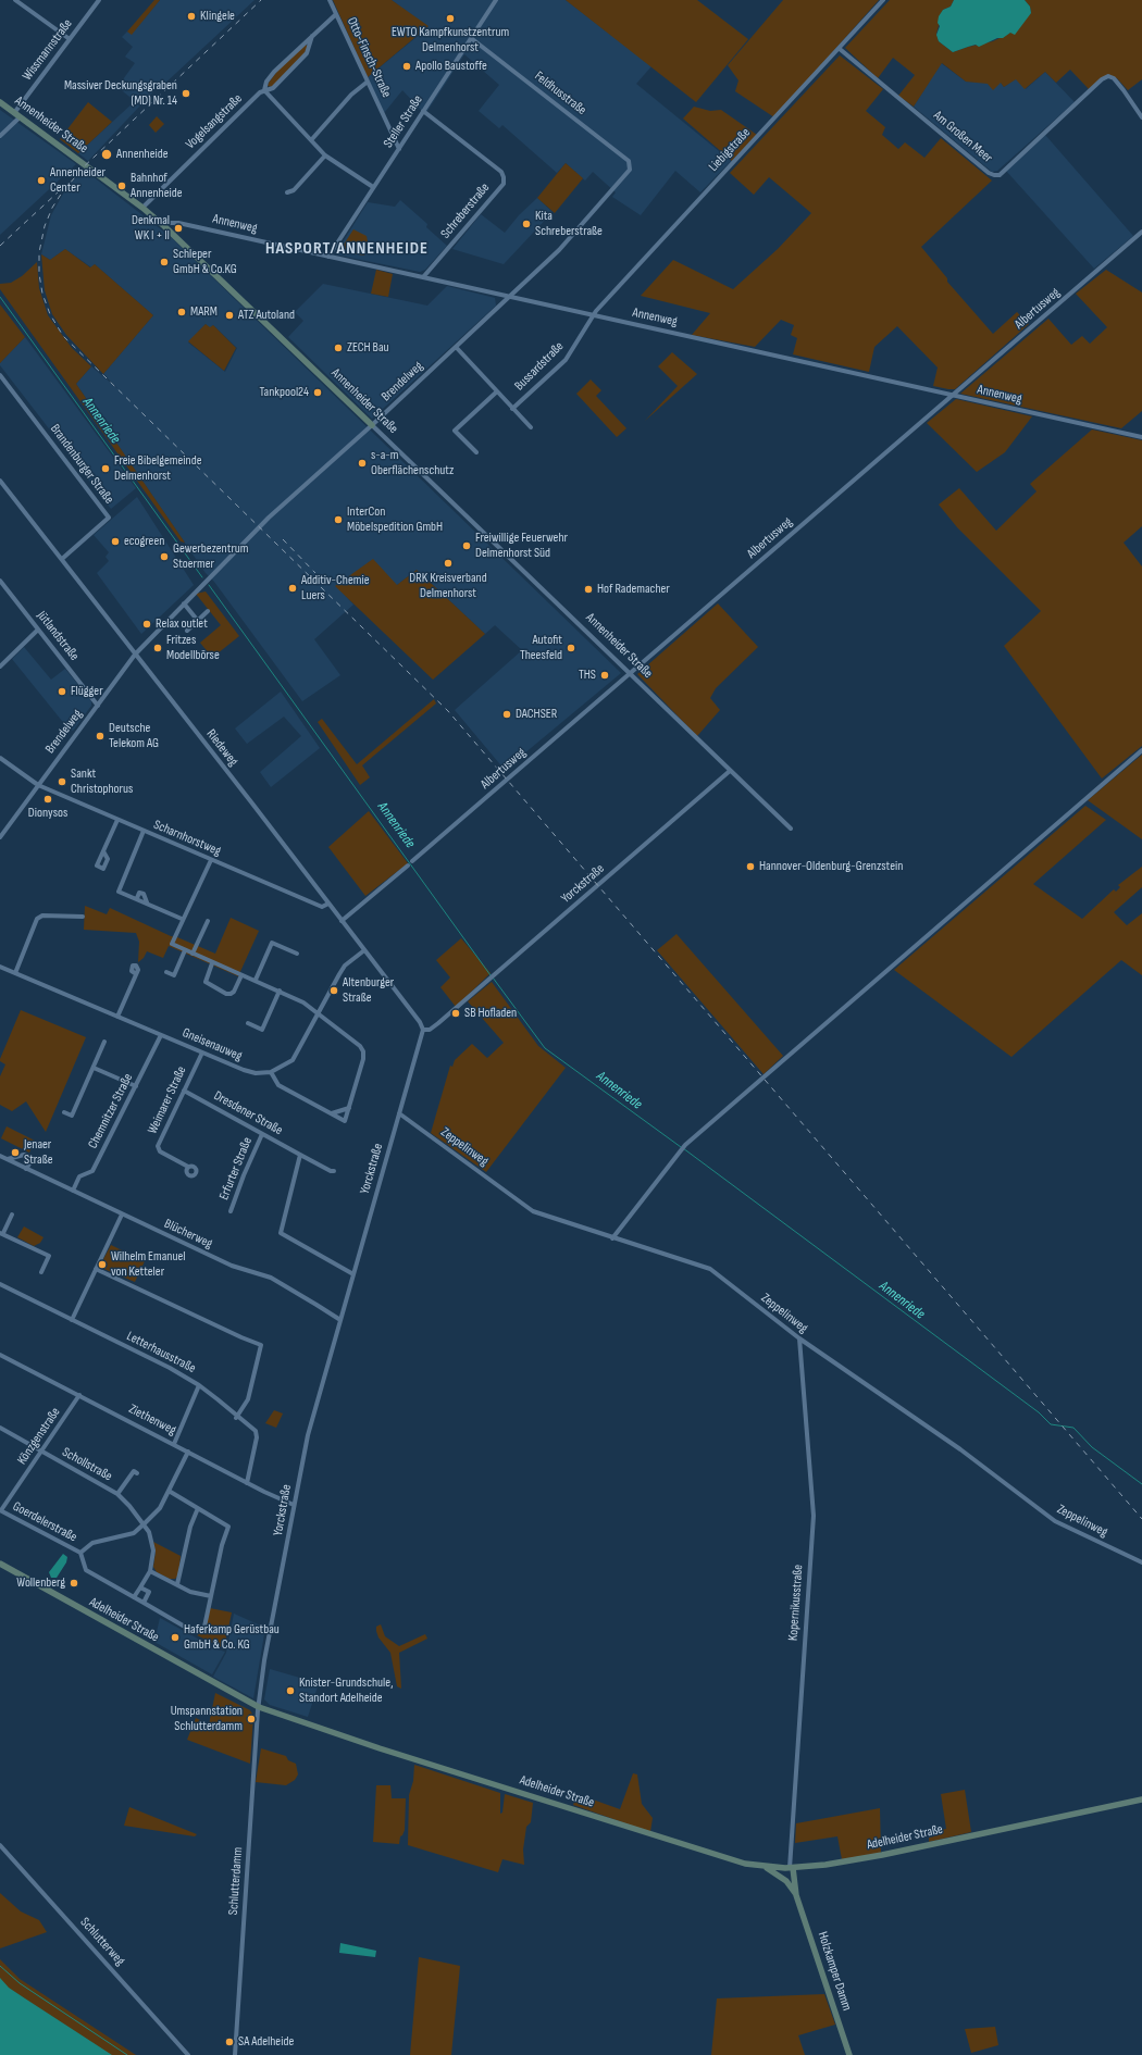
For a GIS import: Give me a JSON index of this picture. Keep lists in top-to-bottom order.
{
  "streets": {
    "main road": ["Annenheider Straße", "Adelheider Straße", "Holzkamper Damm"],
    "street": [
      "Wissmannstraße",
      "Otto-Finsch-Straße",
      "Feldhusstraße",
      "Vogelsangstraße",
      "Steller Straße",
      "Am Großen Meer",
      "Liebigstraße",
      "Schreberstraße",
      "Annenweg",
      "Albertusweg",
      "Bussardstraße",
      "Brendelweg",
      "Brandenburger Straße",
      "Jütlandstraße",
      "Riedeweg",
      "Scharnhorstweg",
      "Yorckstraße",
      "Gneisenauweg",
      "Weimarer Straße",
      "Chemnitzer Straße",
      "Dresdener Straße",
      "Zeppelinweg",
      "Erfurter Straße",
      "Blücherweg",
      "Letterhausstraße",
      "Ziethenweg",
      "Könzgenstraße",
      "Schollstraße",
      "Goerdelerstraße",
      "Kopernikusstraße",
      "Schlutterdamm",
      "Schlutterweg"
    ]
  },
  "crossings": [
    ["Wissmannstraße", "Annenheider Straße"],
    ["Otto-Finsch-Straße", "Vogelsangstraße"],
    ["Otto-Finsch-Straße", "Steller Straße"],
    ["Feldhusstraße", "Steller Straße"],
    ["Feldhusstraße", "Brendelweg"],
    ["Vogelsangstraße", "Annenheider Straße"],
    ["Steller Straße", "Schreberstraße"],
    ["Steller Straße", "Annenweg"],
    ["Annenheider Straße", "Annenweg"],
    ["Annenheider Straße", "Albertusweg"],
    ["Annenheider Straße", "Brendelweg"],
    ["Annenheider Straße", "Yorckstraße"],
    ["Am Großen Meer", "Liebigstraße"],
    ["Liebigstraße", "Annenweg"],
    ["Liebigstraße", "Bussardstraße"],
    ["Schreberstraße", "Annenweg"],
    ["Annenweg", "Albertusweg"],
    ["Annenweg", "Bussardstraße"],
    ["Annenweg", "Brendelweg"],
    ["Brendelweg", "Jütlandstraße"],
    ["Brendelweg", "Riedeweg"],
    ["Brendelweg", "Scharnhorstweg"],
    ["Brandenburger Straße", "Riedeweg"],
    ["Riedeweg", "Scharnhorstweg"],
    ["Riedeweg", "Yorckstraße"],
    ["Yorckstraße", "Zeppelinweg"],
    ["Yorckstraße", "Blücherweg"],
    ["Yorckstraße", "Ziethenweg"],
    ["Yorckstraße", "Adelheider Straße"],
    ["Yorckstraße", "Schlutterdamm"],
    ["Gneisenauweg", "Weimarer Straße"],
    ["Gneisenauweg", "Chemnitzer Straße"],
    ["Weimarer Straße", "Dresdener Straße"],
    ["Chemnitzer Straße", "Blücherweg"],
    ["Dresdener Straße", "Erfurter Straße"],
    ["Zeppelinweg", "Kopernikusstraße"],
    ["Letterhausstraße", "Ziethenweg"],
    ["Ziethenweg", "Könzgenstraße"],
    ["Könzgenstraße", "Schollstraße"],
    ["Könzgenstraße", "Goerdelerstraße"],
    ["Kopernikusstraße", "Adelheider Straße"],
    ["Kopernikusstraße", "Holzkamper Damm"],
    ["Adelheider Straße", "Schlutterdamm"],
    ["Adelheider Straße", "Holzkamper Damm"]
  ],
  "districts": ["HASPORT/ANNENHEIDE"],
  "water": ["Annenriede"],
  "places": [
    "Klingele",
    "EWTO Kampfkunstzentrum Delmenhorst",
    "Apollo Baustoffe",
    "Massiver Deckungsgraben (MD) Nr. 14",
    "Annenheide",
    "Annenheider Center",
    "Bahnhof Annenheide",
    "Kita Schreberstraße",
    "Denkmal WK I + II",
    "Schleper GmbH & Co.KG",
    "MARM",
    "ATZ Autoland",
    "ZECH Bau",
    "Tankpool24",
    "s-a-m Oberflächenschutz",
    "Freie Bibelgemeinde Delmenhorst",
    "InterCon Möbelspedition GmbH",
    "ecogreen",
    "Freiwillige Feuerwehr Delmenhorst Süd",
    "Gewerbezentrum Stoermer",
    "DRK Kreisverband Delmenhorst",
    "Additiv-Chemie Luers",
    "Hof Rademacher",
    "Relax outlet",
    "Fritzes Modellbörse",
    "Autofit Theesfeld",
    "THS",
    "Flügger",
    "DACHSER",
    "Deutsche Telekom AG",
    "Sankt Christophorus",
    "Dionysos",
    "Hannover-Oldenburg-Grenzstein",
    "Altenburger Straße",
    "SB Hofladen",
    "Jenaer Straße",
    "Wilhelm Emanuel von Ketteler",
    "Wollenberg",
    "Haferkamp Gerüstbau GmbH & Co. KG",
    "Knister-Grundschule, Standort Adelheide",
    "Umspannstation Schlutterdamm",
    "SA Adelheide"
  ]
}
